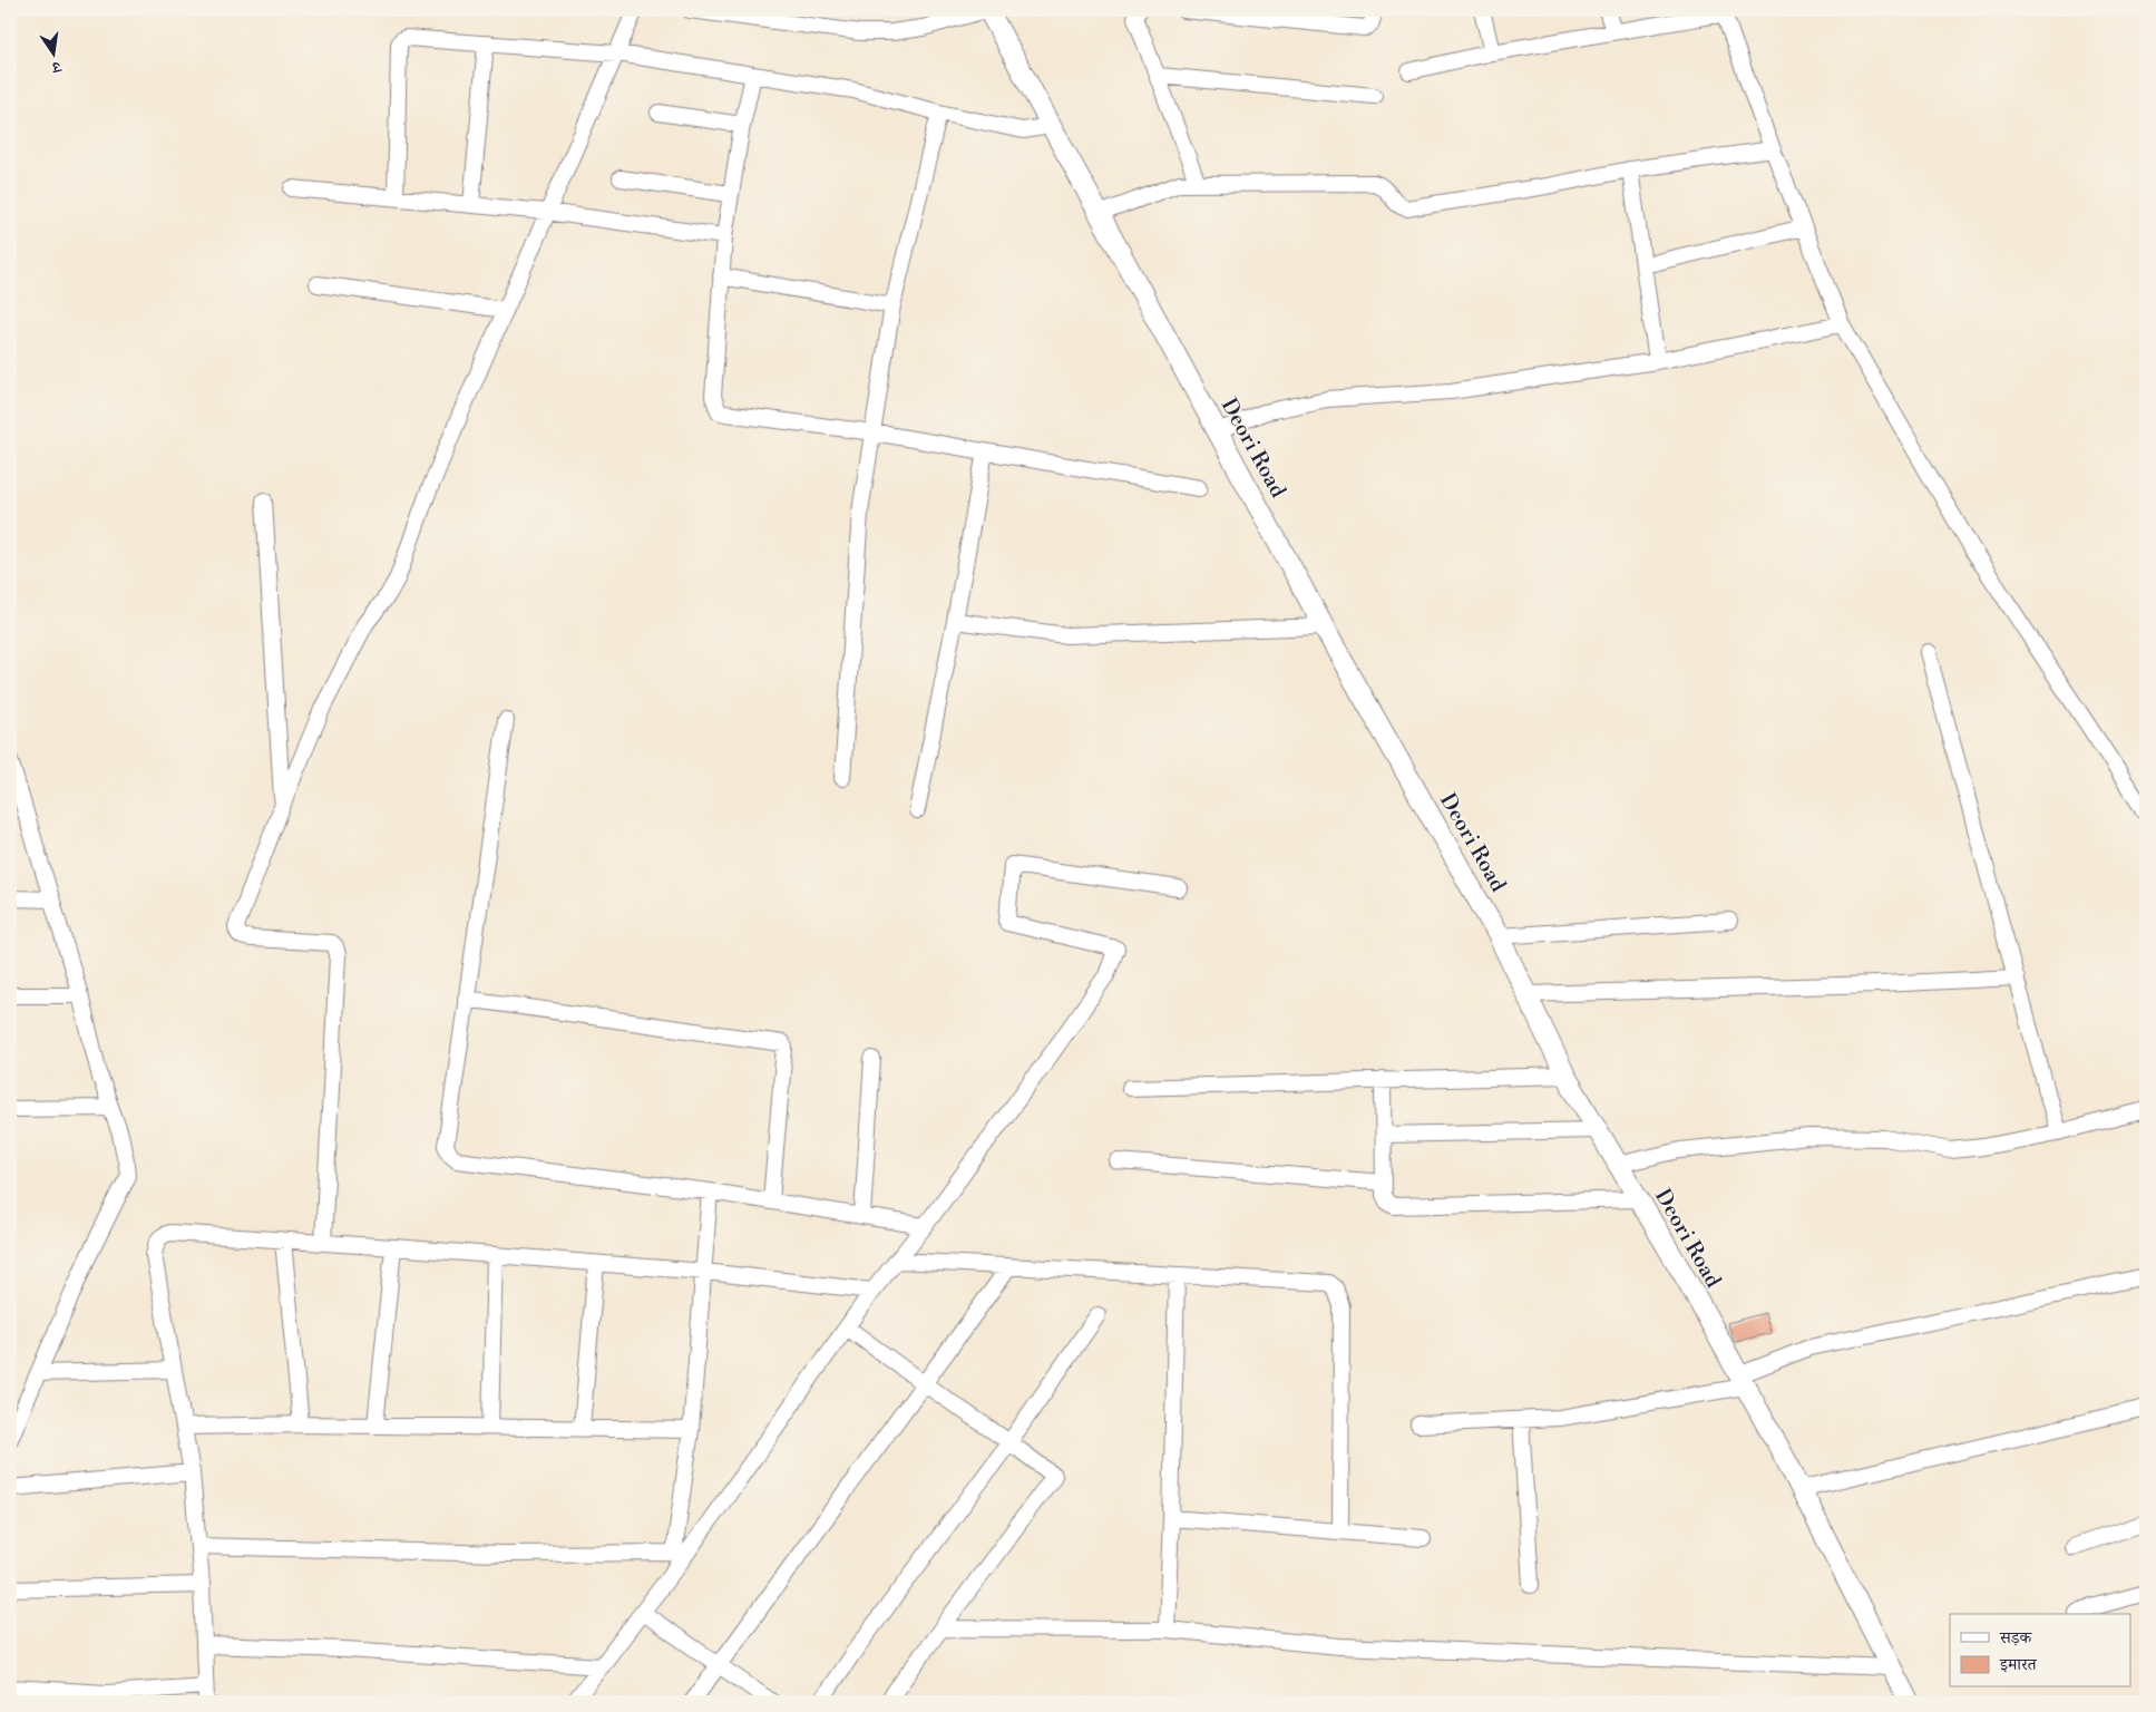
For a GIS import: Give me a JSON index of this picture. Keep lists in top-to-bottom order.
{
  "streets": {
    "street": ["Deori Road"]
  },
  "legend": ["सड़क", "इमारत"],
  "north": "bottom"
}
